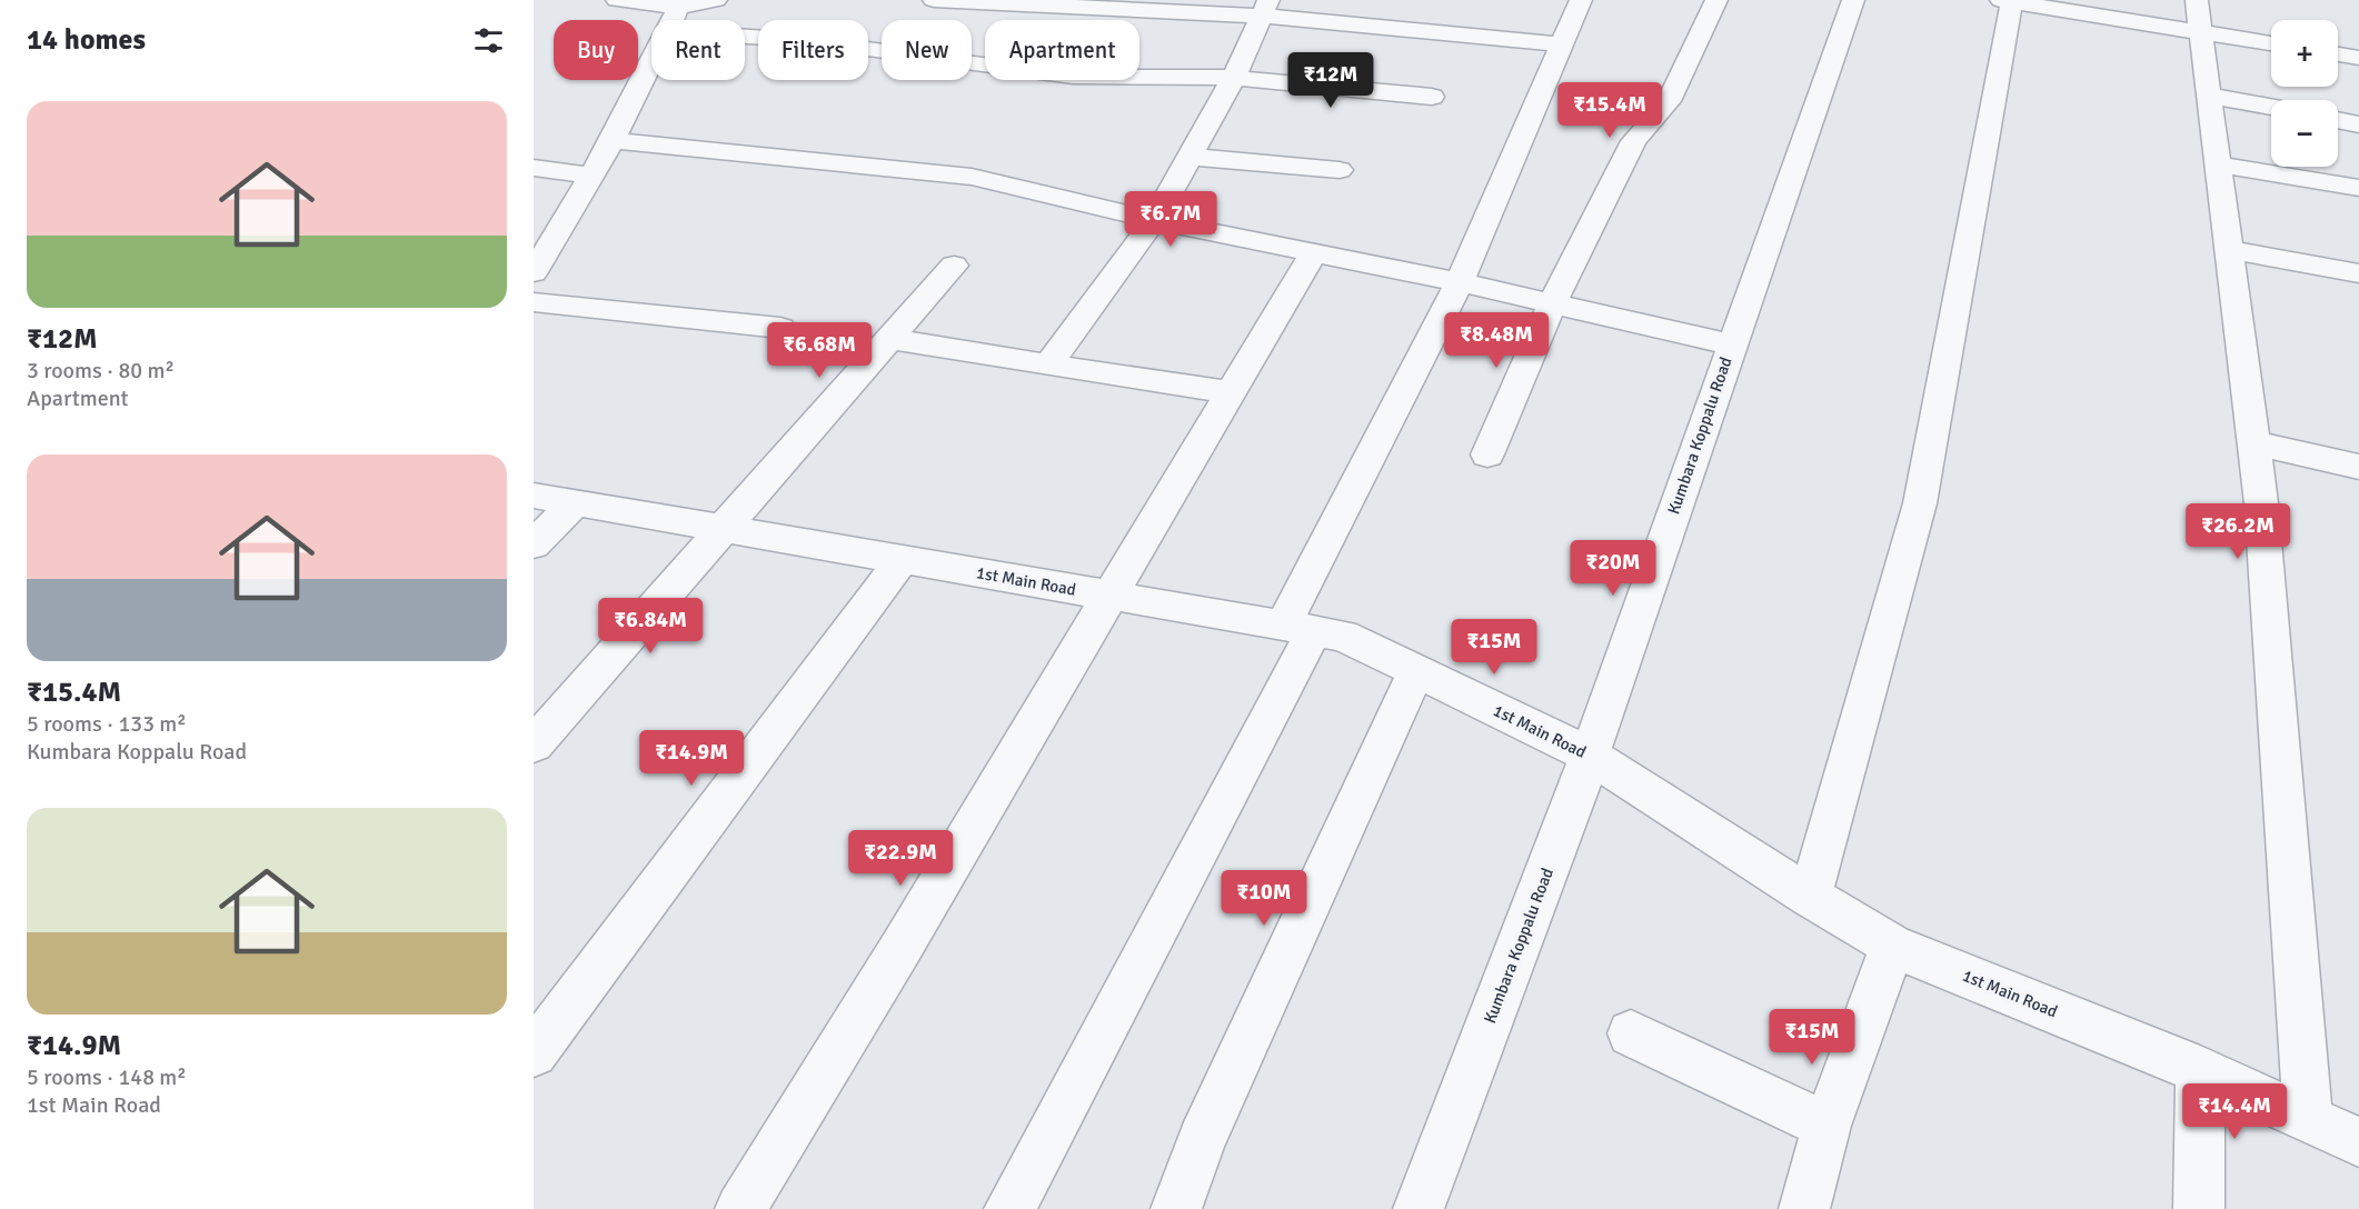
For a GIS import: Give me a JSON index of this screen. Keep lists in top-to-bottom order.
{
  "streets": {
    "street": ["Kumbara Koppalu Road", "1st Main Road"]
  },
  "crossings": [
    ["Kumbara Koppalu Road", "1st Main Road"]
  ],
  "page": {
    "heading": "14 homes",
    "map_buttons": ["+", "−"],
    "chip": [
      "Buy",
      "Rent",
      "Filters",
      "New",
      "Apartment"
    ],
    "price": [
      "₹12M",
      "₹15.4M",
      "₹6.7M",
      "₹8.48M",
      "₹6.68M",
      "₹26.2M",
      "₹20M",
      "₹6.84M",
      "₹15M",
      "₹14.9M",
      "₹22.9M",
      "₹10M",
      "₹15M",
      "₹14.4M"
    ],
    "list": [
      {
        "name": "₹12M",
        "note": "3 rooms · 80 m² · Apartment"
      },
      {
        "name": "₹15.4M",
        "note": "5 rooms · 133 m² · Kumbara Koppalu Road"
      },
      {
        "name": "₹14.9M",
        "note": "5 rooms · 148 m² · 1st Main Road"
      }
    ]
  }
}
